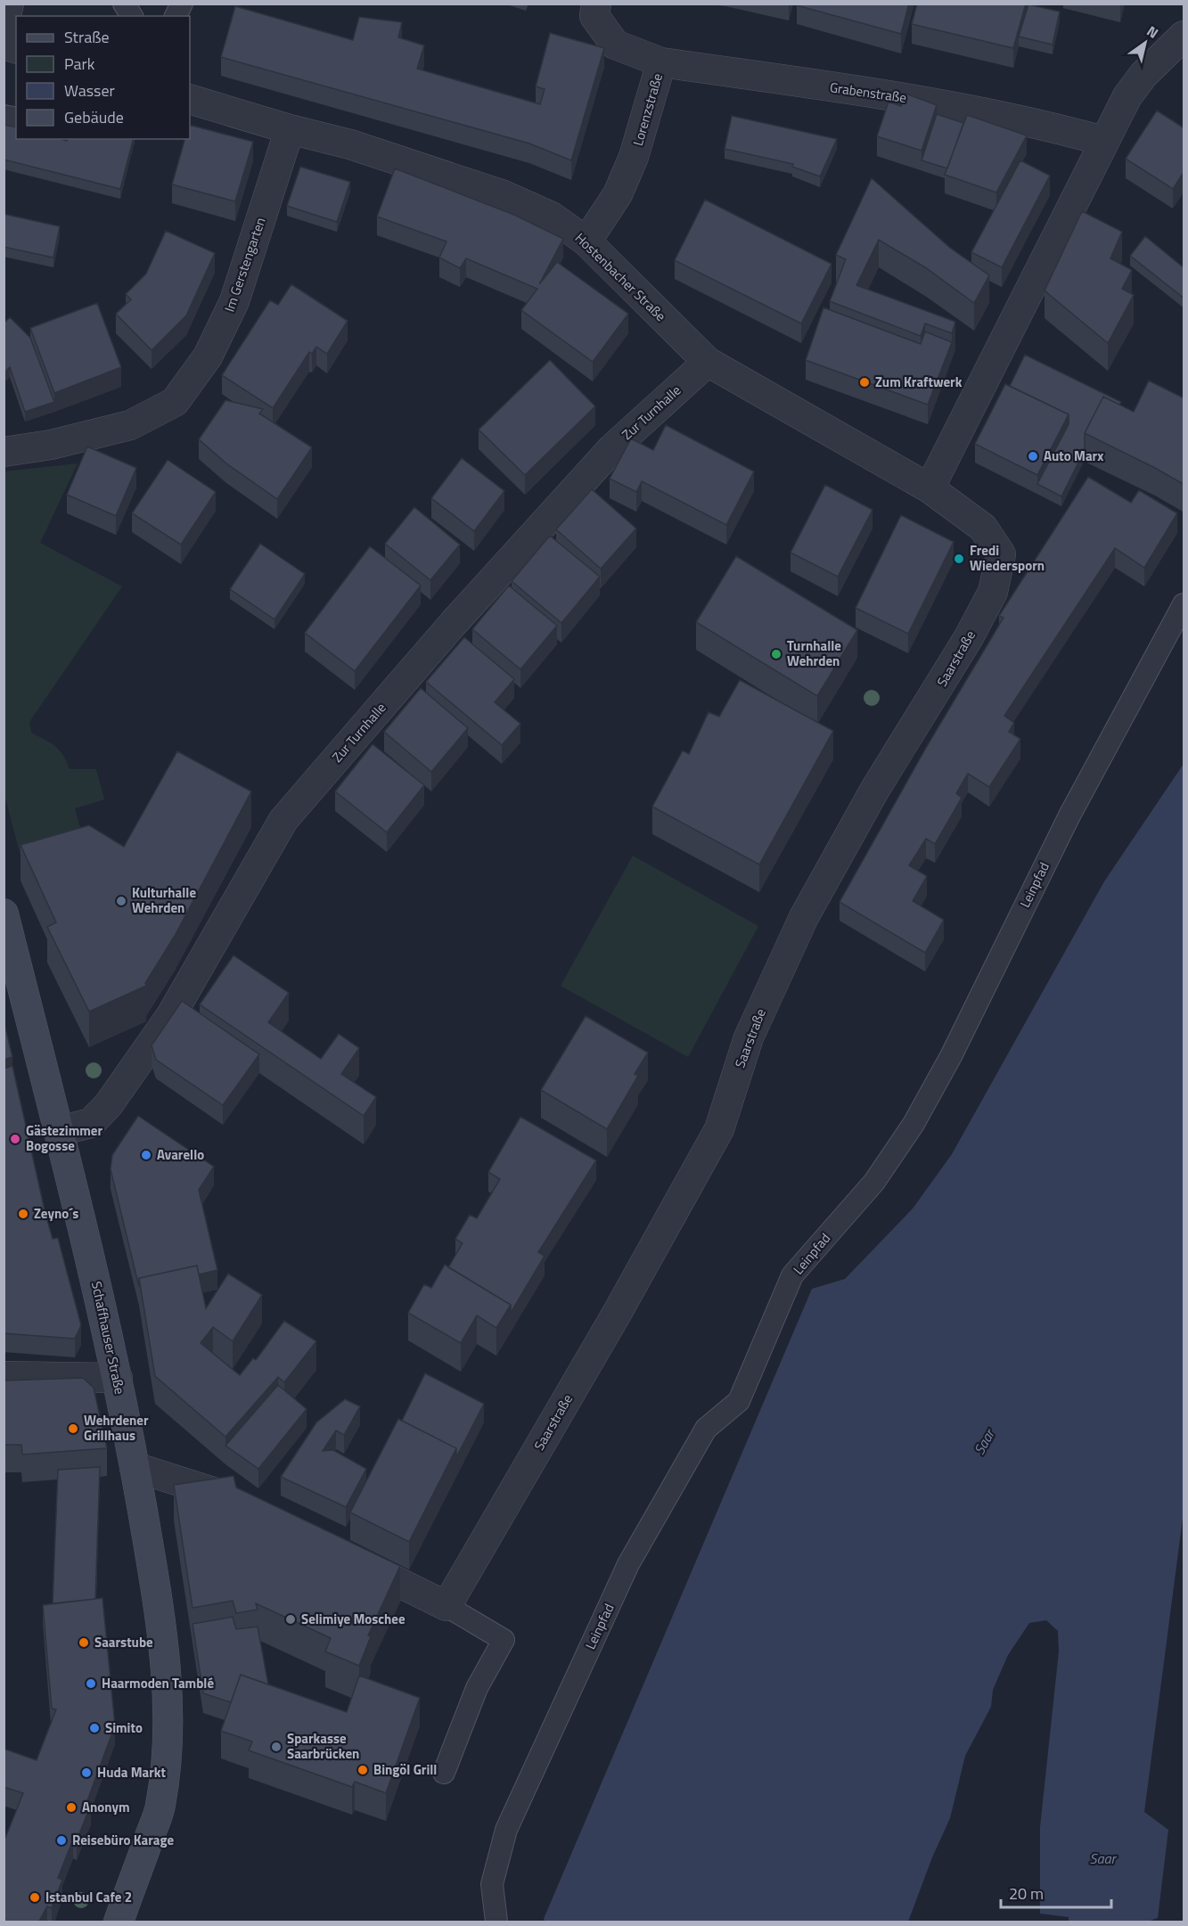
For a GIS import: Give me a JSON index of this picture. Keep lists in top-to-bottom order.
{
  "streets": {
    "street": [
      "Grabenstraße",
      "Lorenzstraße",
      "Im Gerstengarten",
      "Hostenbacher Straße",
      "Zur Turnhalle",
      "Saarstraße",
      "Schaffhauser Straße"
    ],
    "lane": ["Leinpfad"]
  },
  "crossings": [
    ["Grabenstraße", "Lorenzstraße"],
    ["Lorenzstraße", "Hostenbacher Straße"],
    ["Im Gerstengarten", "Hostenbacher Straße"],
    ["Hostenbacher Straße", "Zur Turnhalle"],
    ["Hostenbacher Straße", "Saarstraße"],
    ["Zur Turnhalle", "Schaffhauser Straße"]
  ],
  "water": ["Saar"],
  "places": [
    "Zum Kraftwerk",
    "Auto Marx",
    "Fredi Wiedersporn",
    "Turnhalle Wehrden",
    "Kulturhalle Wehrden",
    "Gästezimmer Bogosse",
    "Avarello",
    "Zeyno´s",
    "Wehrdener Grillhaus",
    "Selimiye Moschee",
    "Saarstube",
    "Haarmoden Tamblé",
    "Simito",
    "Sparkasse Saarbrücken",
    "Bingöl Grill",
    "Huda Markt",
    "Anonym",
    "Reisebüro Karage",
    "Istanbul Cafe 2"
  ],
  "legend": [
    "Straße",
    "Park",
    "Wasser",
    "Gebäude"
  ],
  "scale_bar": "20 m",
  "north": "top right"
}
